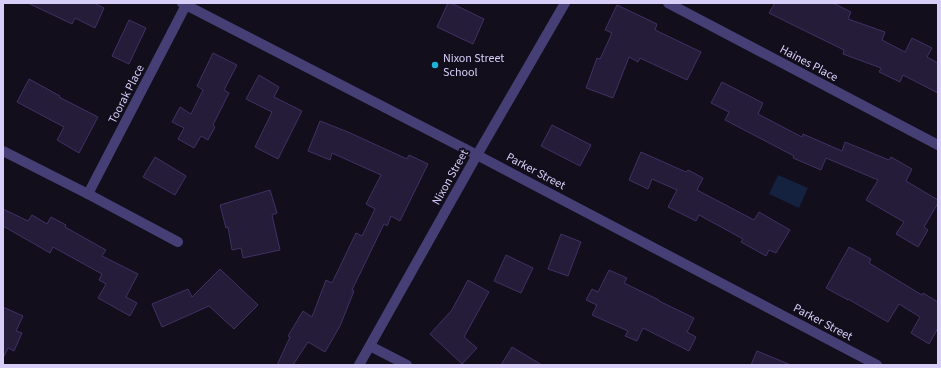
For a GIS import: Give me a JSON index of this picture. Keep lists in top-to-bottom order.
{
  "streets": {
    "street": [
      "Haines Place",
      "Toorak Place",
      "Parker Street",
      "Nixon Street"
    ]
  },
  "crossings": [
    ["Toorak Place", "Parker Street"],
    ["Parker Street", "Nixon Street"]
  ],
  "places": ["Nixon Street School"]
}
